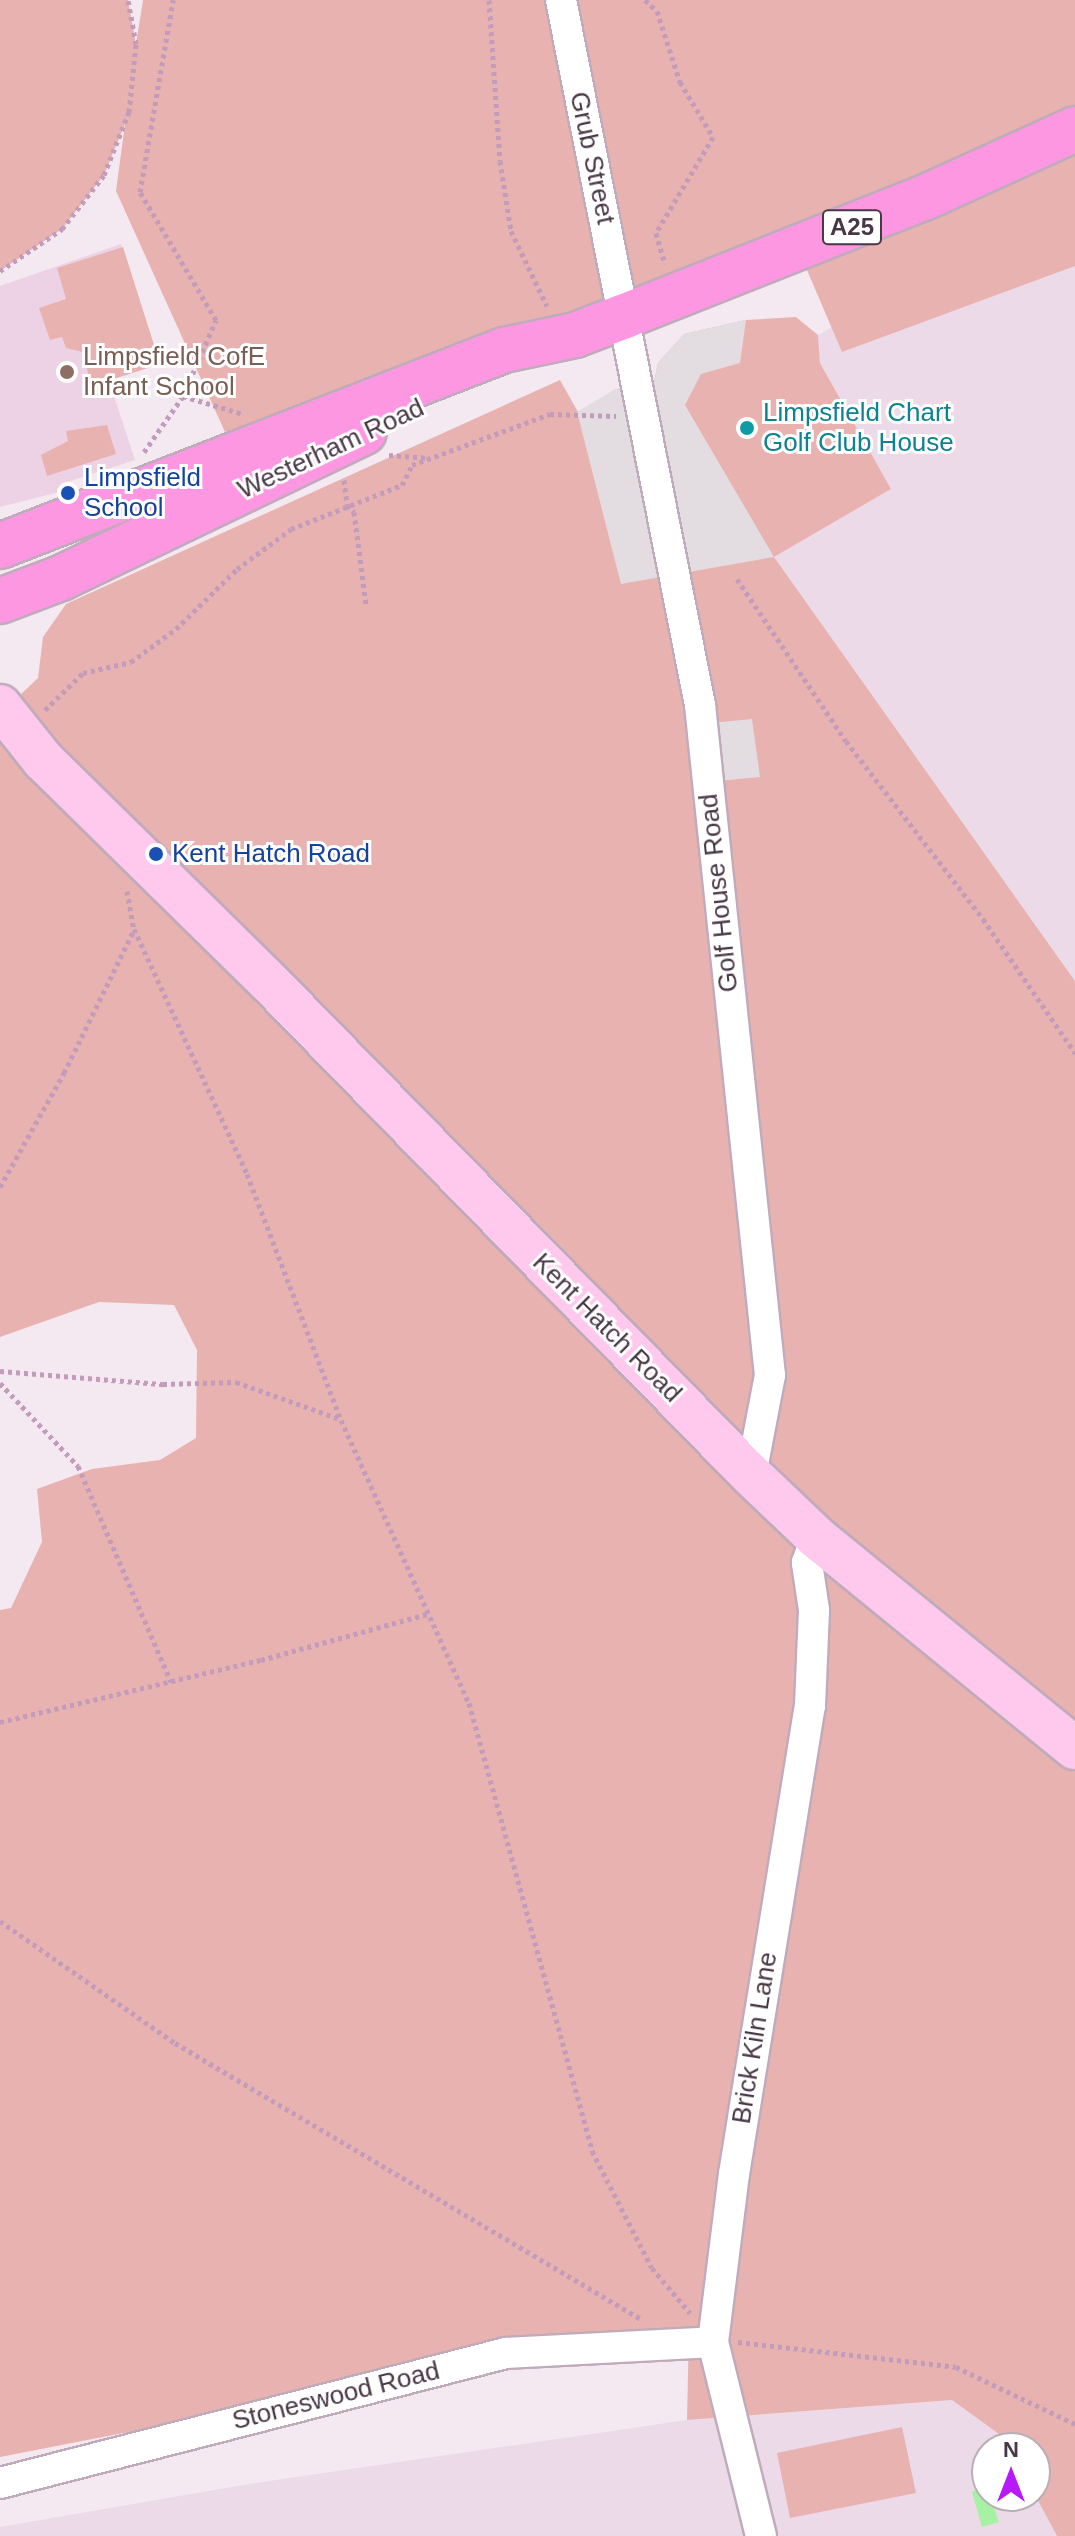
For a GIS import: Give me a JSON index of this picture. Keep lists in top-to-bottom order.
{
  "streets": {
    "main road": ["A25", "Westerham Road", "Kent Hatch Road"],
    "street": [
      "Grub Street",
      "Golf House Road",
      "Brick Kiln Lane",
      "Stoneswood Road"
    ]
  },
  "crossings": [
    ["Grub Street", "Westerham Road"],
    ["Grub Street", "Golf House Road"],
    ["Westerham Road", "Golf House Road"],
    ["Golf House Road", "Kent Hatch Road"],
    ["Kent Hatch Road", "Brick Kiln Lane"],
    ["Brick Kiln Lane", "Stoneswood Road"]
  ],
  "places": [
    "Limpsfield CofE Infant School",
    "Limpsfield Chart Golf Club House",
    "Limpsfield School",
    "Kent Hatch Road"
  ],
  "north": "top"
}
